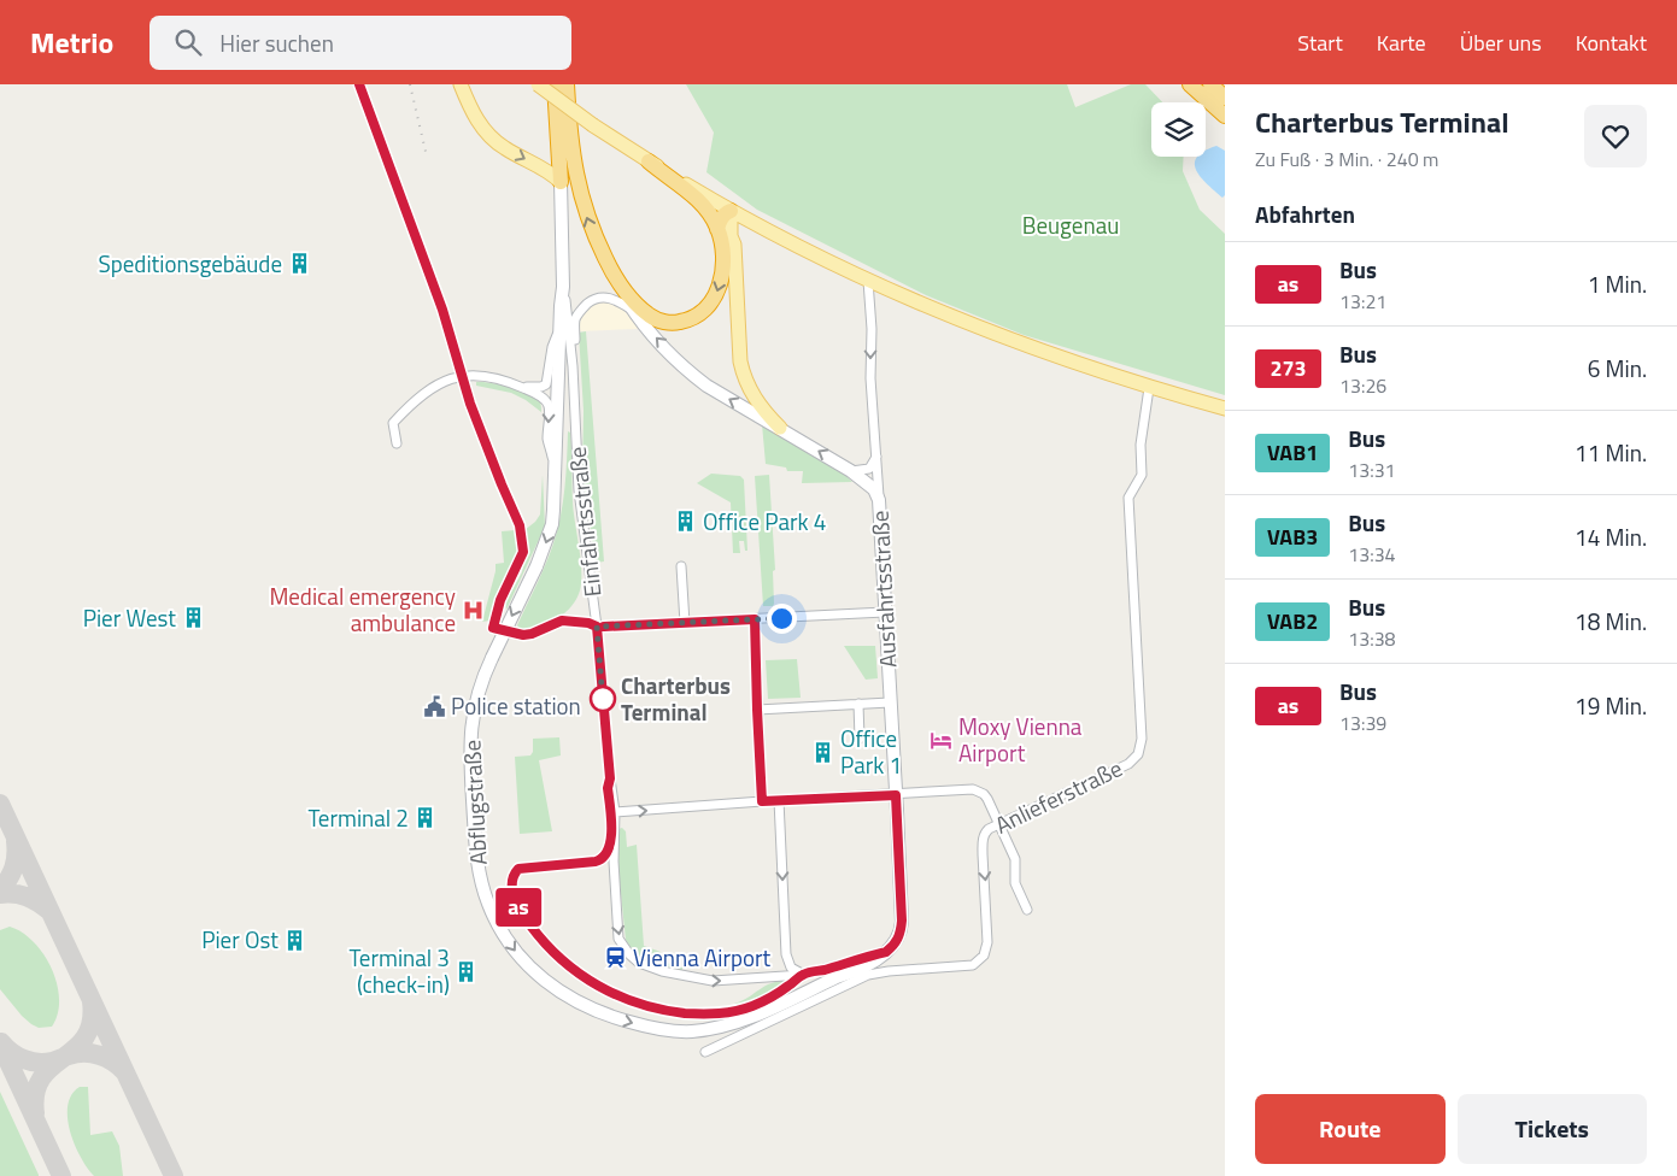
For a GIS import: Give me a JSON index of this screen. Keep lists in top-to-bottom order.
{
  "streets": {
    "street": [
      "Einfahrtsstraße",
      "Ausfahrtsstraße",
      "Anlieferstraße",
      "Abflugstraße"
    ]
  },
  "crossings": [
    ["Einfahrtsstraße", "Ausfahrtsstraße"],
    ["Einfahrtsstraße", "Abflugstraße"],
    ["Ausfahrtsstraße", "Abflugstraße"]
  ],
  "one_way": ["Anlieferstraße"],
  "parks": ["Beugenau"],
  "places": {
    "building": [
      "Speditionsgebäude",
      "Office Park 4",
      "Pier West",
      "Office Park 1",
      "Terminal 2",
      "Pier Ost",
      "Terminal 3 (check-in)"
    ],
    "hospital": ["Medical emergency ambulance"],
    "other": ["Charterbus Terminal"],
    "public building": ["Police station"],
    "hotel": ["Moxy Vienna Airport"],
    "station": ["Vienna Airport"]
  },
  "lines": ["bus line as"],
  "page": {
    "header": "Metrio",
    "search": "Hier suchen",
    "nav": [
      "Start",
      "Karte",
      "Über uns",
      "Kontakt"
    ],
    "on_map": "as",
    "heading": [
      ["Charterbus Terminal", "Zu Fuß · 3 Min. · 240 m"],
      "Abfahrten"
    ],
    "list": [
      {
        "mark": "as",
        "name": "Bus",
        "note": "13:21",
        "value": "1 Min."
      },
      {
        "mark": "273",
        "name": "Bus",
        "note": "13:26",
        "value": "6 Min."
      },
      {
        "mark": "VAB1",
        "name": "Bus",
        "note": "13:31",
        "value": "11 Min."
      },
      {
        "mark": "VAB3",
        "name": "Bus",
        "note": "13:34",
        "value": "14 Min."
      },
      {
        "mark": "VAB2",
        "name": "Bus",
        "note": "13:38",
        "value": "18 Min."
      },
      {
        "mark": "as",
        "name": "Bus",
        "note": "13:39",
        "value": "19 Min."
      }
    ],
    "buttons": ["Route", "Tickets"]
  }
}
